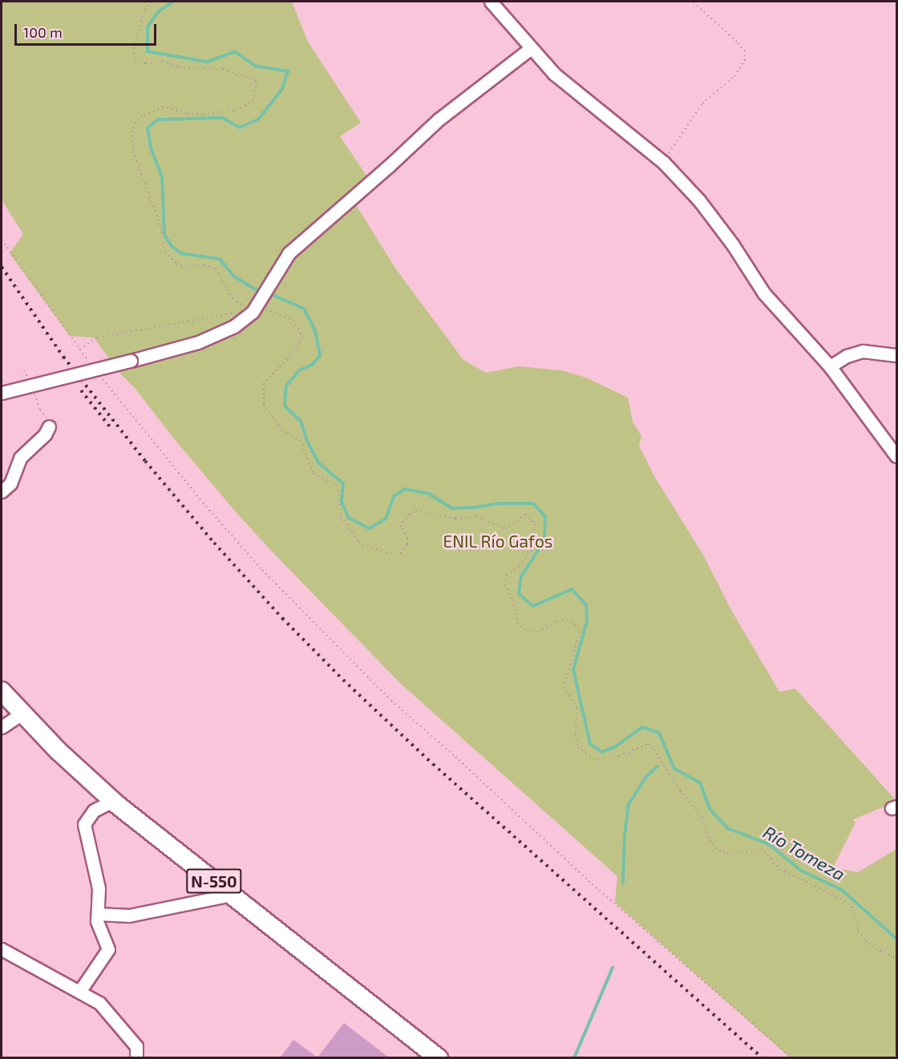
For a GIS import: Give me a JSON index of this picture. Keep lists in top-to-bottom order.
{
  "streets": {
    "highway": ["N-550"]
  },
  "water": ["Río Tomeza"],
  "parks": ["ENIL Río Gafos"],
  "scale_bar": "100 m"
}
